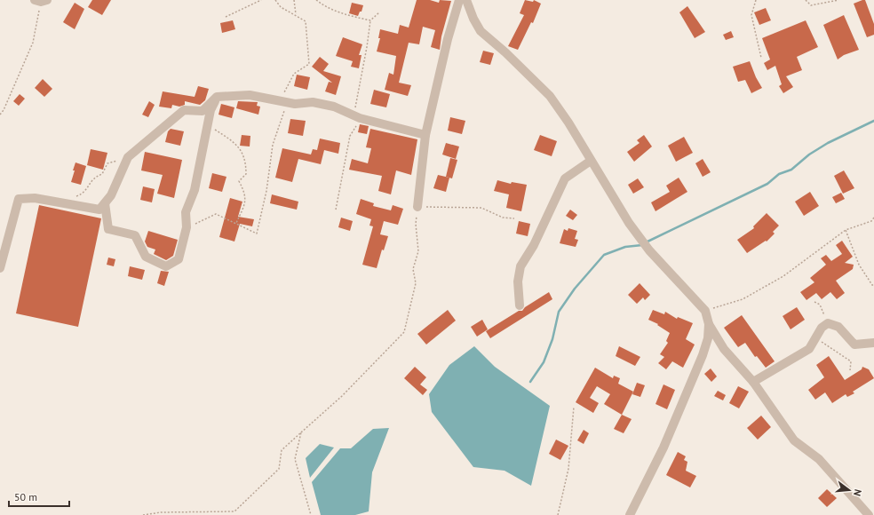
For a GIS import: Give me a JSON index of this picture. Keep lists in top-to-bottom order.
{
  "scale_bar": "50 m",
  "north": "right"
}
